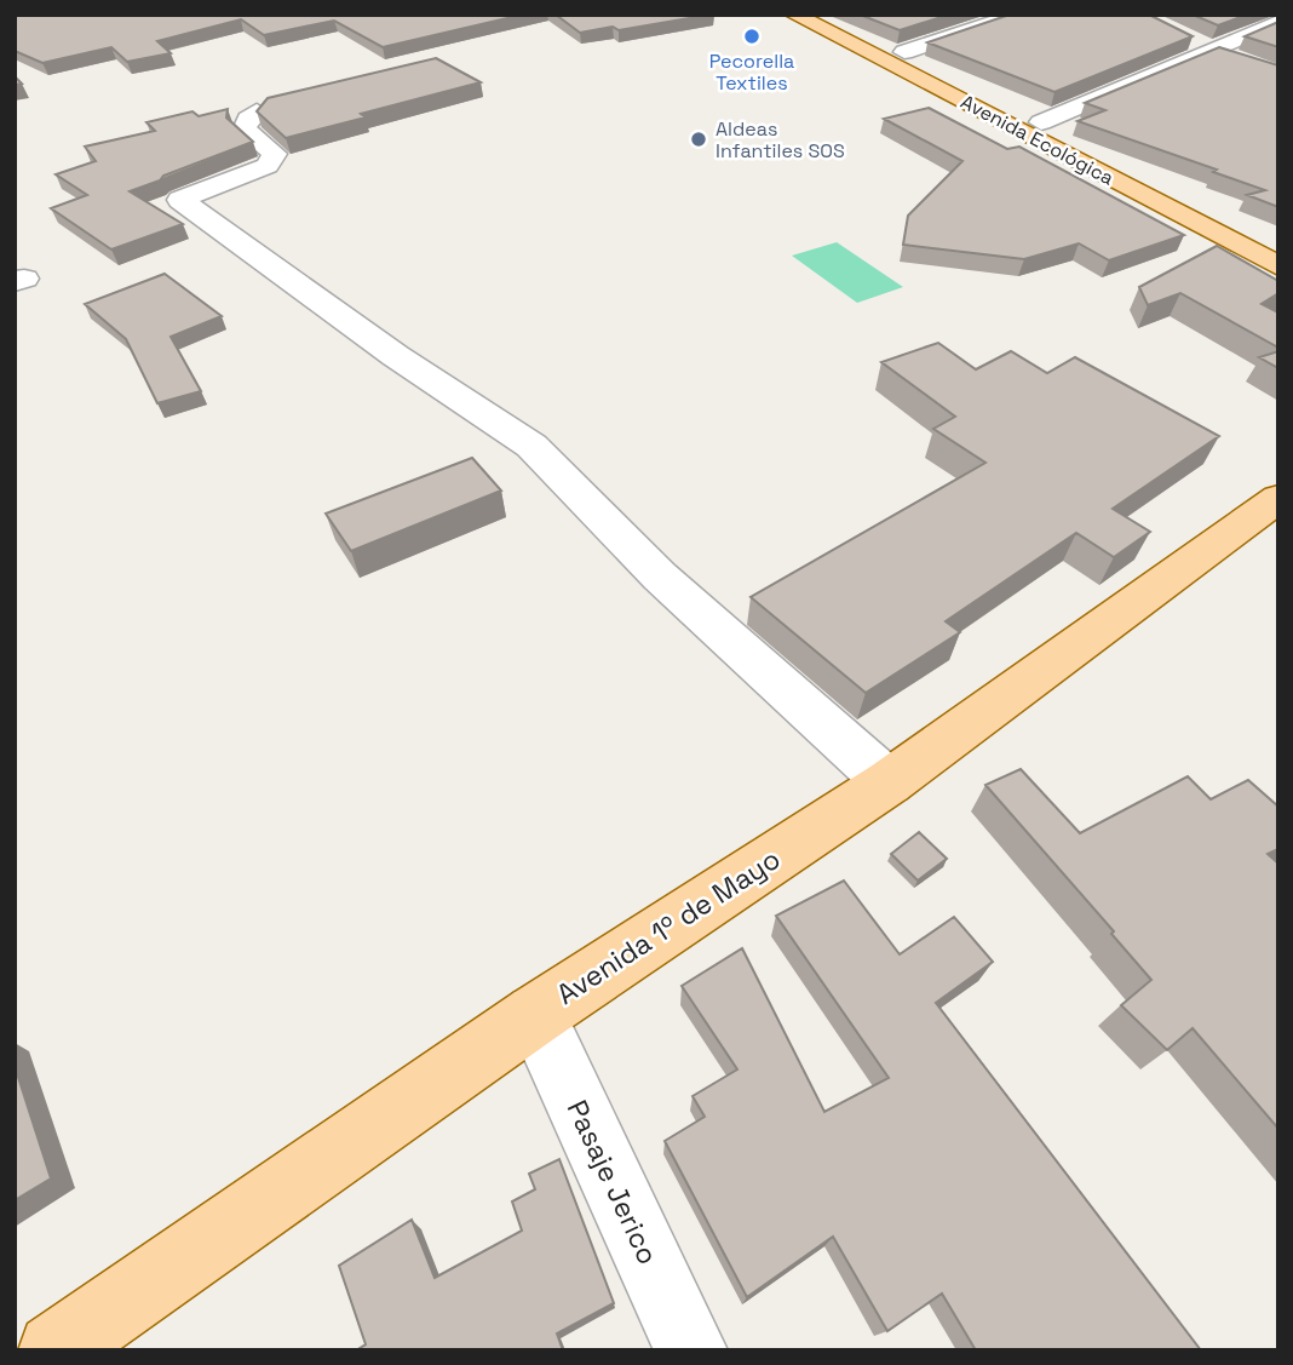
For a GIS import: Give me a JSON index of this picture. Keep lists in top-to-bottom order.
{
  "streets": {
    "main road": ["Avenida Ecológica", "Avenida 1º de Mayo"],
    "street": ["Pasaje Jerico"]
  },
  "crossings": [
    ["Avenida 1º de Mayo", "Pasaje Jerico"]
  ],
  "places": ["Pecorella Textiles", "Aldeas Infantiles SOS"]
}
